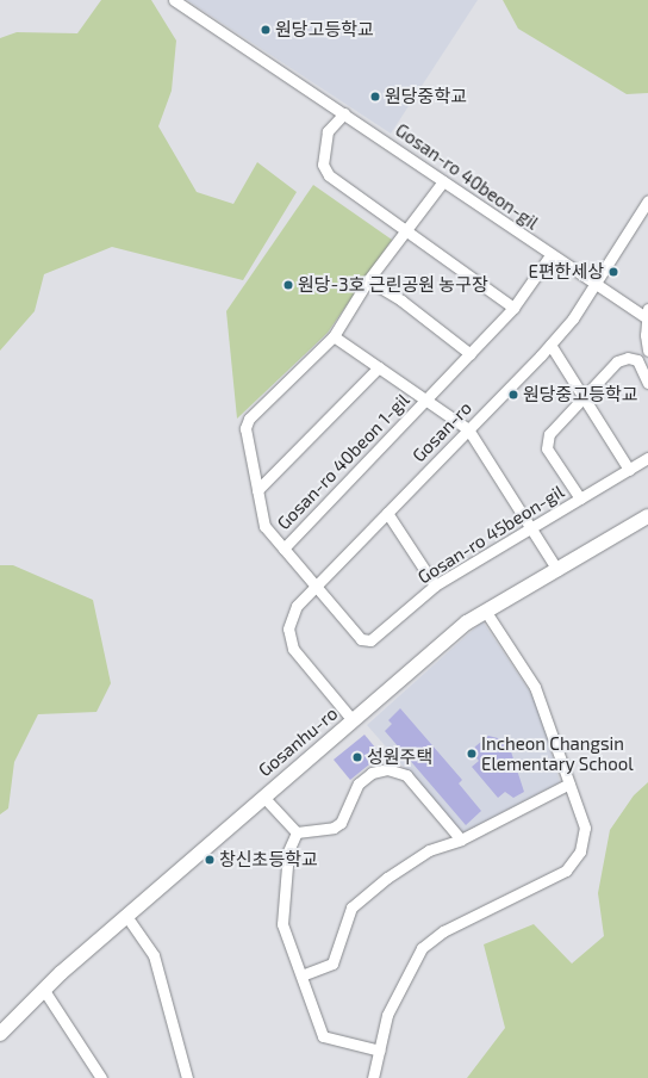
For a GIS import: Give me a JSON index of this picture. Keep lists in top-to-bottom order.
{
  "streets": {
    "main road": ["Gosanhu-ro"],
    "street": [
      "Gosan-ro 40beon-gil",
      "Gosan-ro",
      "Gosan-ro 40beon 1-gil",
      "Gosan-ro 45beon-gil"
    ]
  },
  "crossings": [
    ["Gosan-ro 40beon-gil", "Gosan-ro"],
    ["Gosan-ro 40beon-gil", "Gosan-ro 40beon 1-gil"],
    ["Gosan-ro 40beon-gil", "Gosan-ro 45beon-gil"],
    ["Gosan-ro", "Gosan-ro 45beon-gil"],
    ["Gosan-ro", "Gosanhu-ro"],
    ["Gosan-ro 40beon 1-gil", "Gosan-ro 45beon-gil"]
  ],
  "places": [
    "원당고등학교",
    "원당중학교",
    "E편한세상",
    "원당-3호 근린공원 농구장",
    "원당중고등학교",
    "Incheon Changsin Elementary School",
    "성원주택",
    "창신초등학교"
  ]
}
